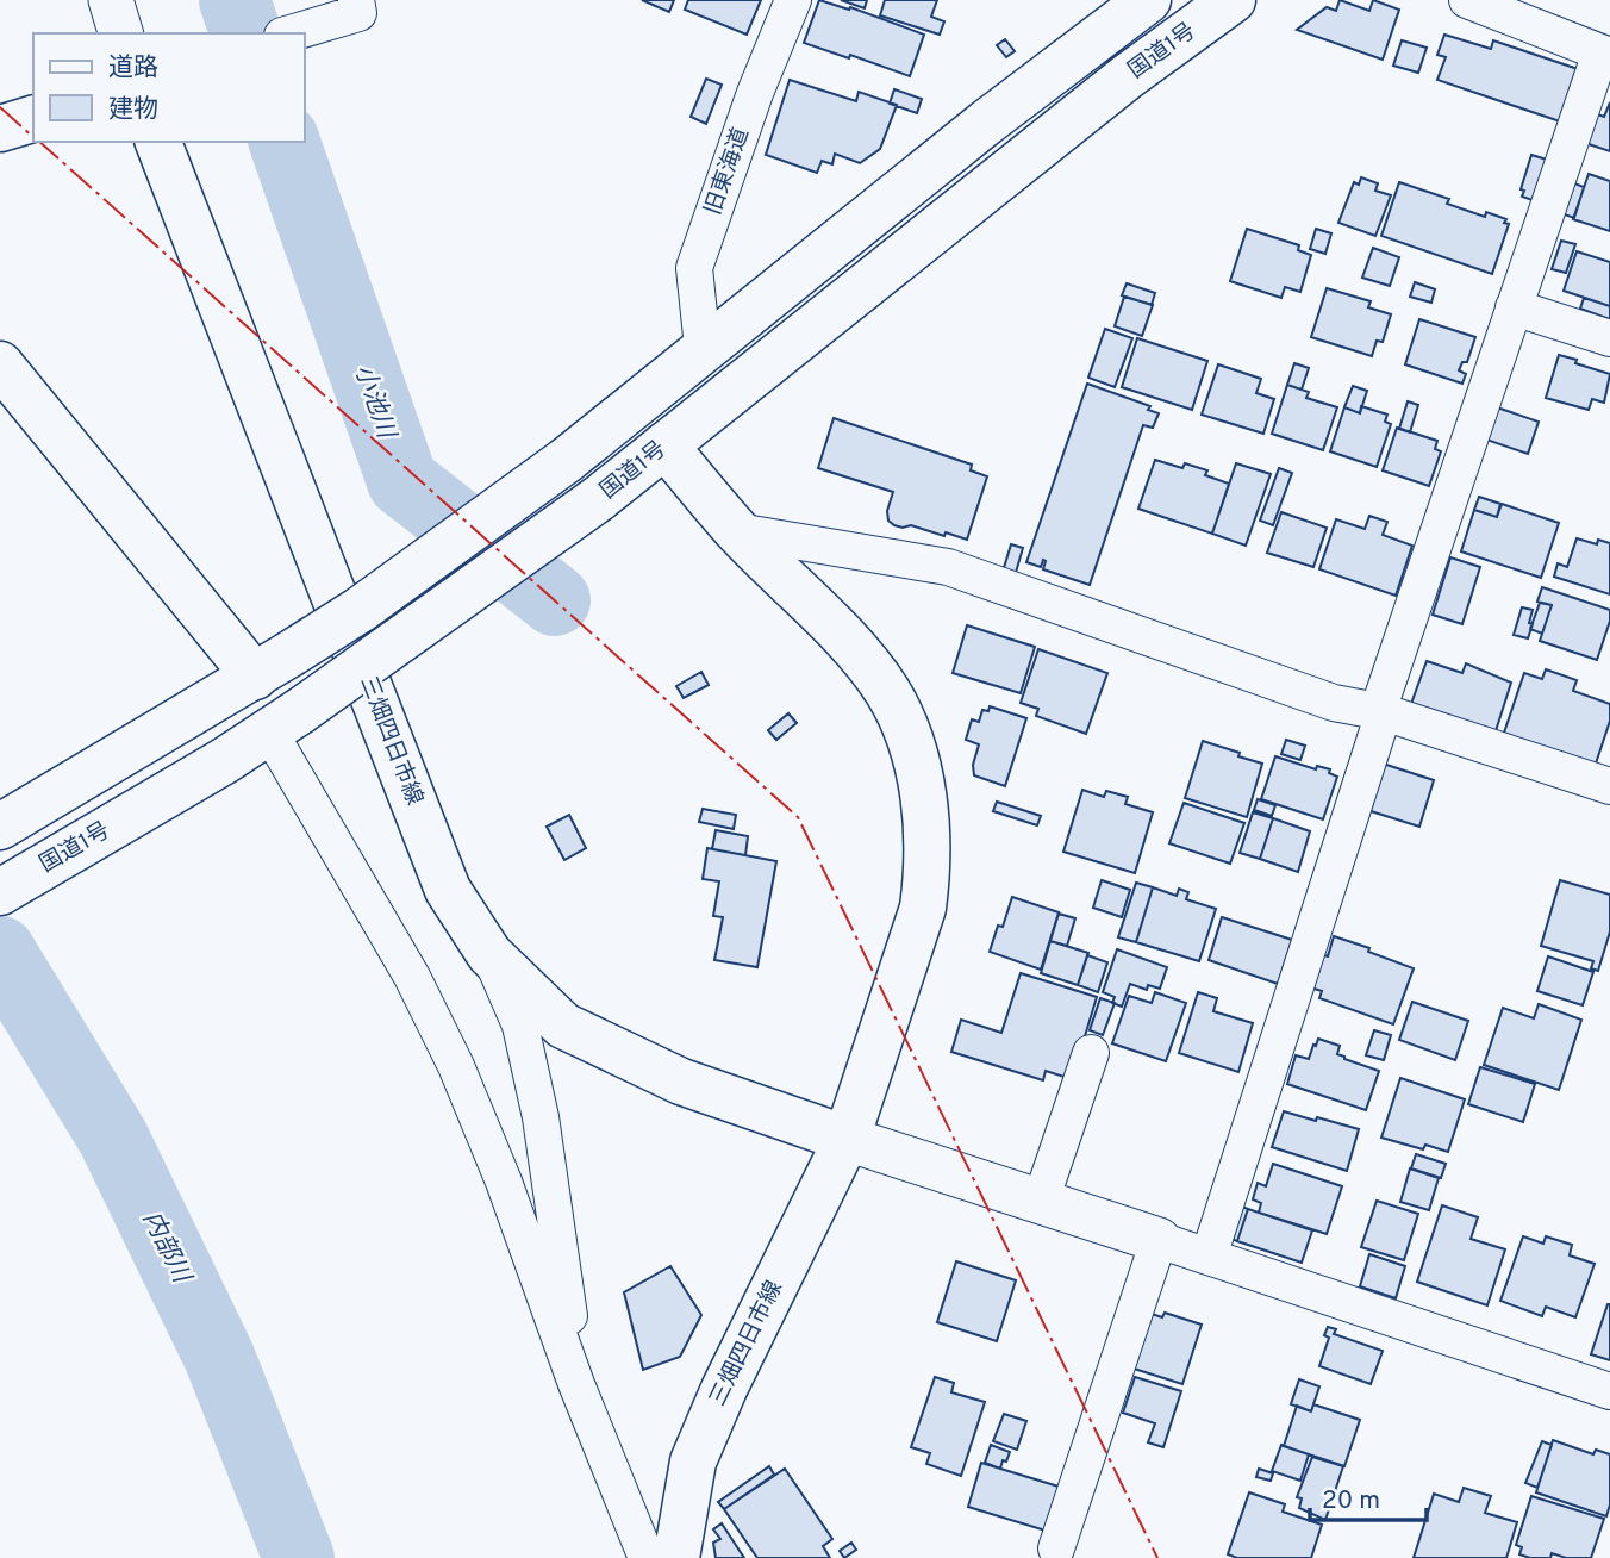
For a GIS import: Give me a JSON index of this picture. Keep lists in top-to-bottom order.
{
  "streets": {
    "main road": ["国道1号", "三畑四日市線"],
    "street": ["旧東海道"]
  },
  "crossings": [
    ["国道1号", "三畑四日市線"]
  ],
  "water": ["小池川", "内部川"],
  "legend": ["道路", "建物"],
  "scale_bar": "20 m"
}
